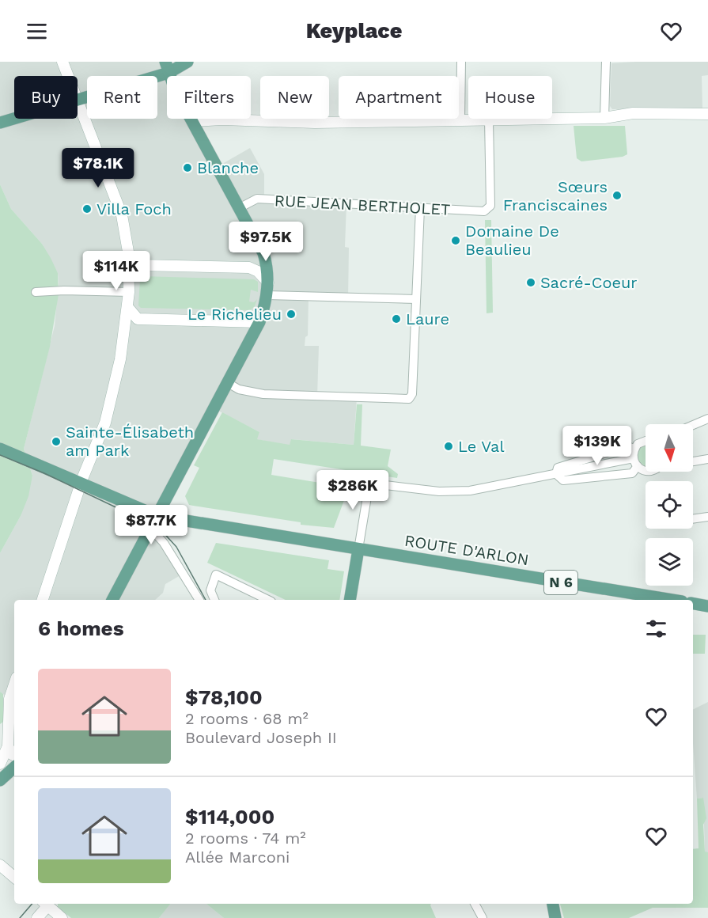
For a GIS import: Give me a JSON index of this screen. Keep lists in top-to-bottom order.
{
  "streets": {
    "main road": ["ROUTE D'ARLON", "N 6"],
    "street": ["RUE JEAN BERTHOLET"]
  },
  "crossings": [
    ["ROUTE D'ARLON", "N 6"]
  ],
  "places": [
    "Blanche",
    "Sœurs Franciscaines",
    "Villa Foch",
    "Domaine De Beaulieu",
    "Sacré-Coeur",
    "Le Richelieu",
    "Laure",
    "Sainte-Élisabeth am Park",
    "Le Val"
  ],
  "north": "bottom",
  "page": {
    "header": "Keyplace",
    "chip": [
      "Buy",
      "Rent",
      "Filters",
      "New",
      "Apartment",
      "House"
    ],
    "price": [
      "$78.1K",
      "$97.5K",
      "$114K",
      "$139K",
      "$286K",
      "$87.7K"
    ],
    "heading": "6 homes",
    "list": [
      {
        "name": "$78,100",
        "note": "2 rooms · 68 m² · Boulevard Joseph II"
      },
      {
        "name": "$114,000",
        "note": "2 rooms · 74 m² · Allée Marconi"
      }
    ]
  }
}
